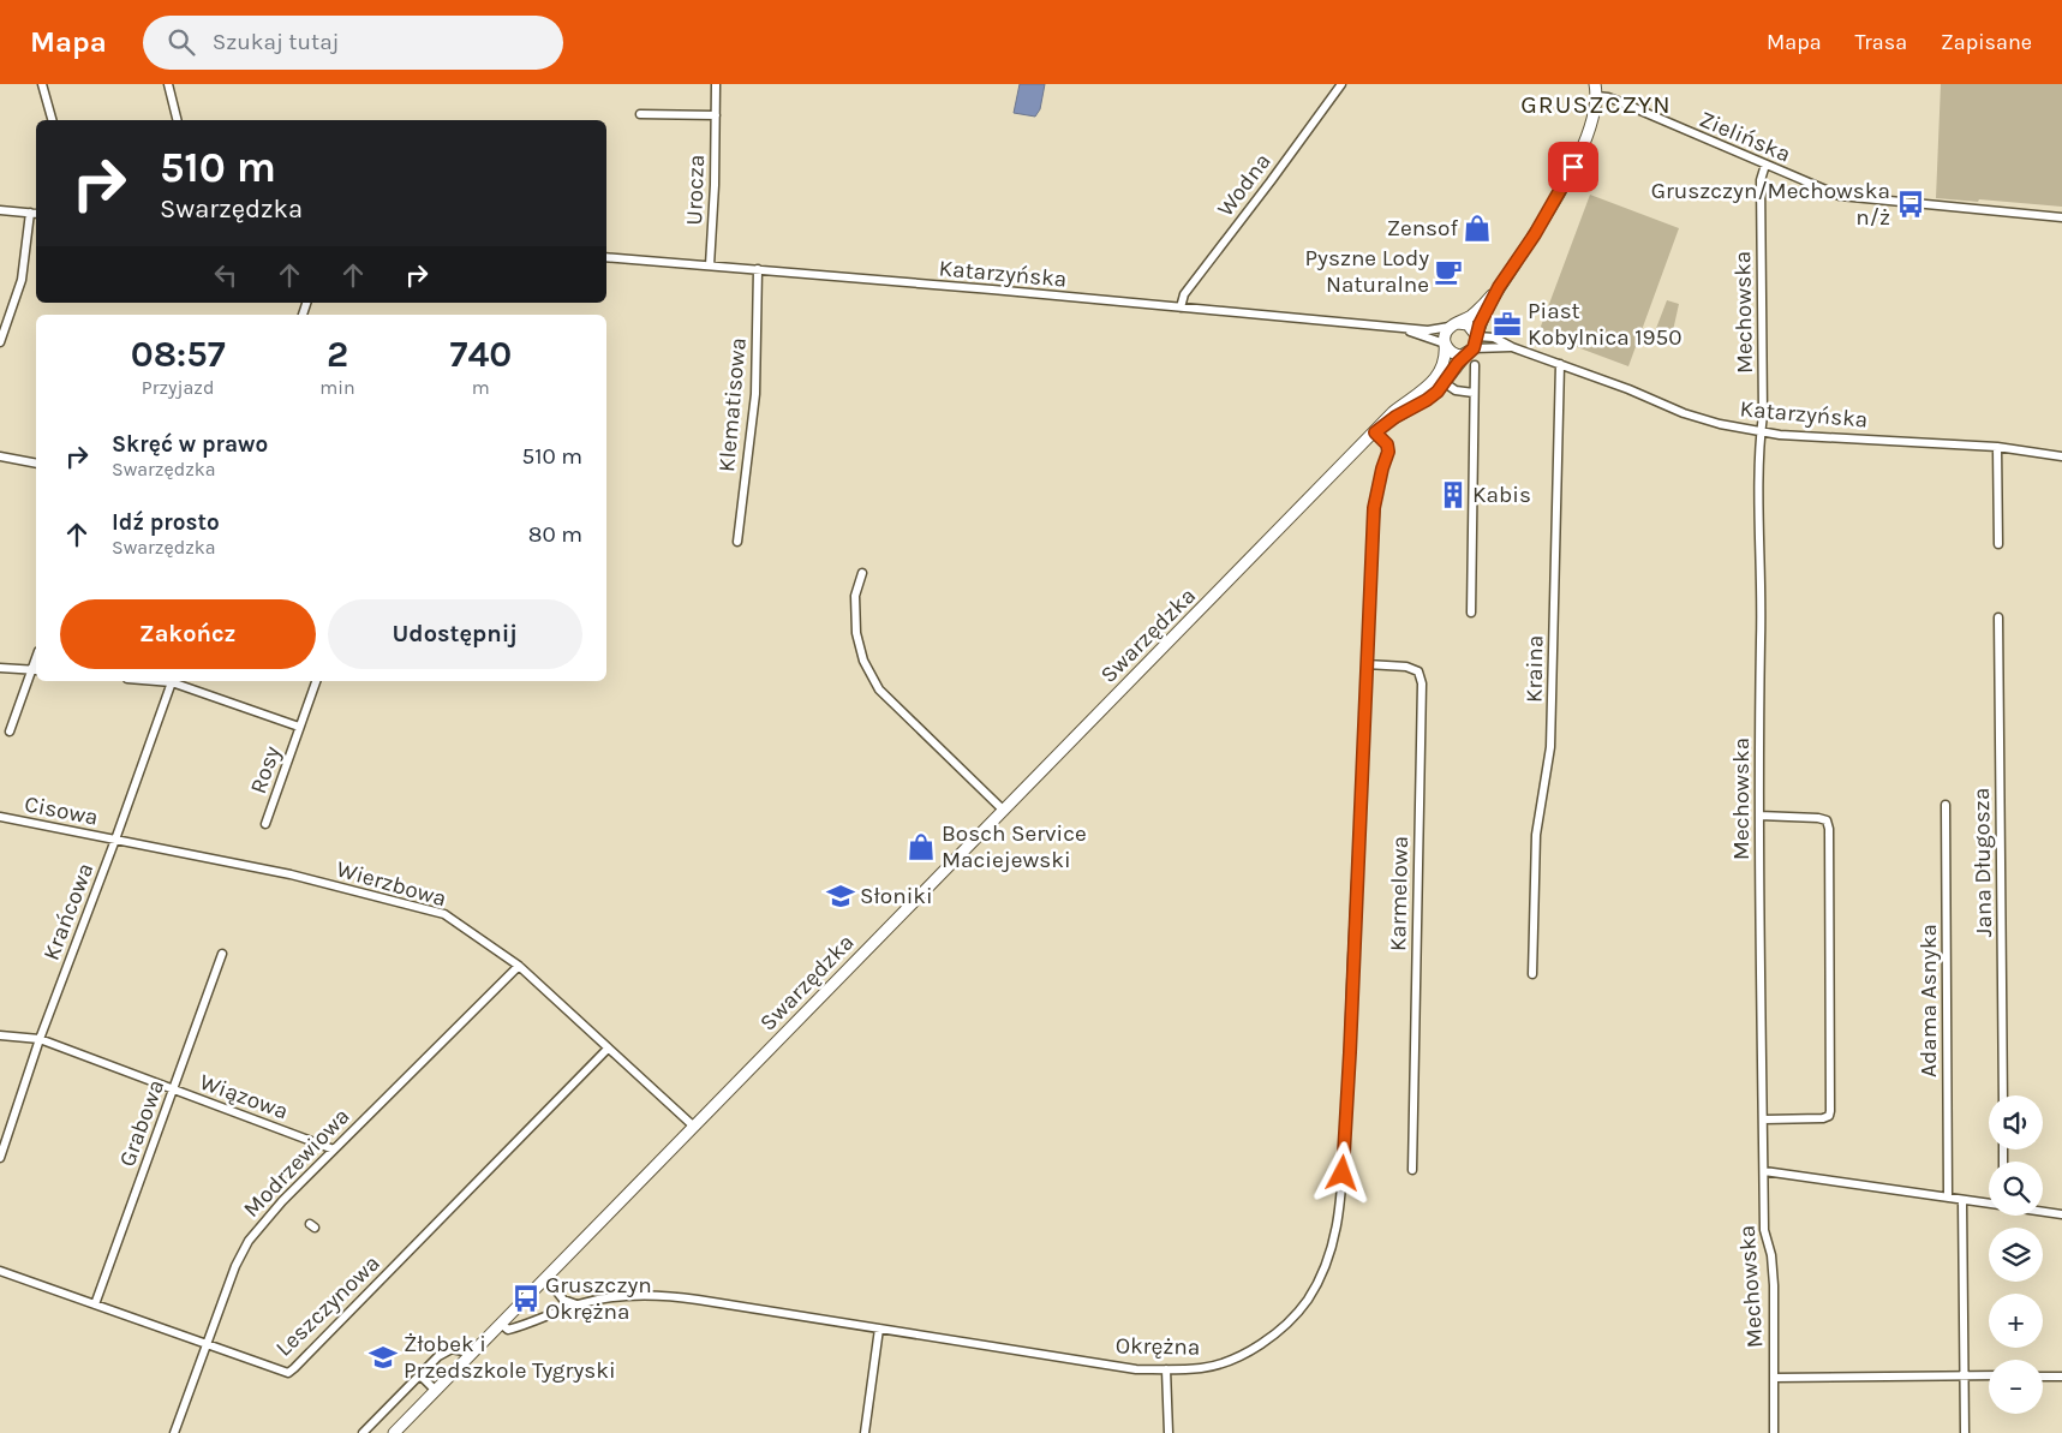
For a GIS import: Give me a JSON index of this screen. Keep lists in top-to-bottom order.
{
  "streets": {
    "street": [
      "Zielińska",
      "Wodna",
      "Urocza",
      "Katarzyńska",
      "Mechowska",
      "Klematisowa",
      "Swarzędzka",
      "Kraina",
      "Rosy",
      "Cisowa",
      "Jana Długosza",
      "Wierzbowa",
      "Karmelowa",
      "Krańcowa",
      "Adama Asnyka",
      "Wiązowa",
      "Grabowa",
      "Modrzewiowa",
      "Leszczynowa",
      "Okrężna"
    ]
  },
  "crossings": [
    ["Zielińska", "Mechowska"],
    ["Wodna", "Katarzyńska"],
    ["Urocza", "Katarzyńska"],
    ["Katarzyńska", "Mechowska"],
    ["Katarzyńska", "Klematisowa"],
    ["Katarzyńska", "Swarzędzka"],
    ["Katarzyńska", "Kraina"],
    ["Swarzędzka", "Wierzbowa"],
    ["Swarzędzka", "Okrężna"],
    ["Rosy", "Krańcowa"],
    ["Cisowa", "Wierzbowa"],
    ["Cisowa", "Krańcowa"],
    ["Wierzbowa", "Krańcowa"],
    ["Wierzbowa", "Modrzewiowa"],
    ["Wierzbowa", "Leszczynowa"],
    ["Karmelowa", "Okrężna"],
    ["Krańcowa", "Wiązowa"],
    ["Wiązowa", "Grabowa"],
    ["Wiązowa", "Modrzewiowa"],
    ["Grabowa", "Leszczynowa"],
    ["Modrzewiowa", "Leszczynowa"]
  ],
  "districts": ["GRUSZCZYN"],
  "places": {
    "bus stop": ["Gruszczyn/Mechowska n/ż", "Gruszczyn Okrężna"],
    "shop": ["Zensof", "Bosch Service Maciejewski"],
    "cafe": ["Pyszne Lody Naturalne"],
    "office": ["Piast Kobylnica 1950"],
    "building": ["Kabis"],
    "school or university": ["Słoniki", "Żłobek i Przedszkole Tygryski"]
  },
  "page": {
    "header": "Mapa",
    "search": "Szukaj tutaj",
    "nav": ["Mapa", "Trasa", "Zapisane"],
    "turn": ["510 m", "Swarzędzka"],
    "eta": [
      "08:57",
      "Przyjazd",
      "2",
      "min",
      "740",
      "m"
    ],
    "list": [
      {
        "name": "Skręć w prawo",
        "note": "Swarzędzka",
        "value": "510 m"
      },
      {
        "name": "Idź prosto",
        "note": "Swarzędzka",
        "value": "80 m"
      }
    ],
    "buttons": ["Zakończ", "Udostępnij"],
    "map_buttons": ["+", "−"]
  }
}
